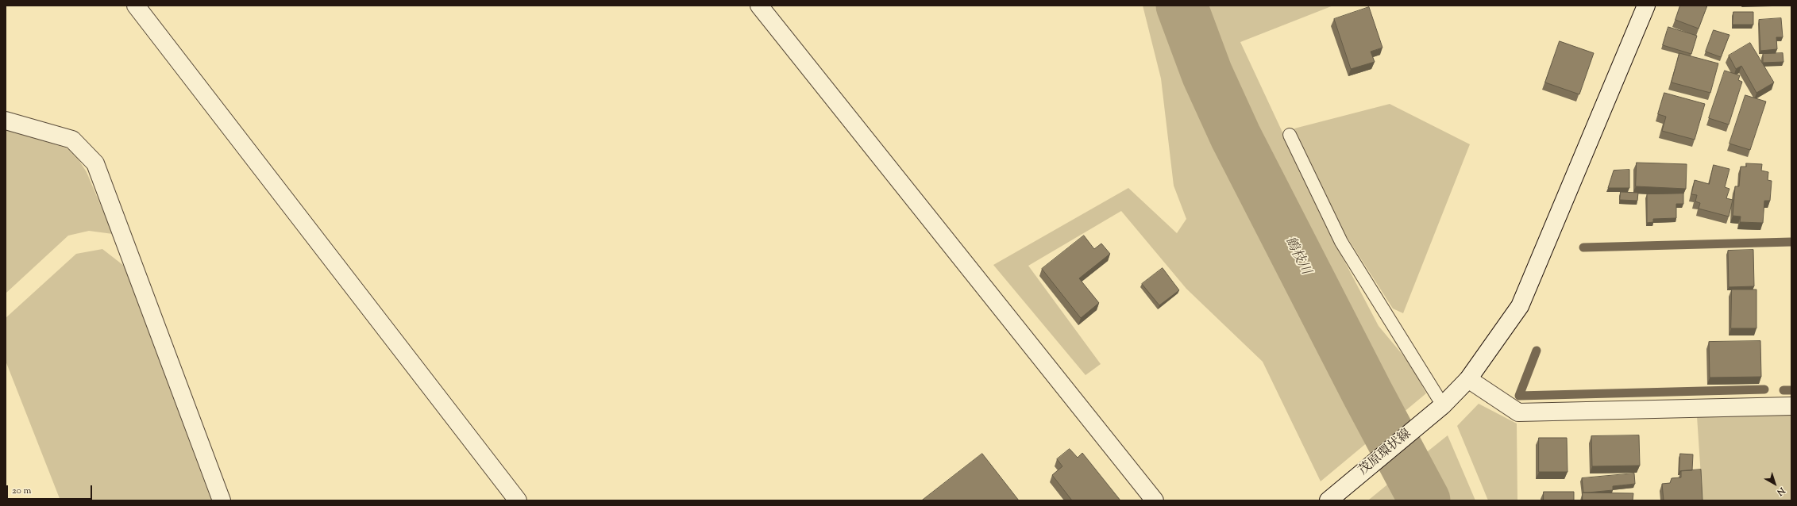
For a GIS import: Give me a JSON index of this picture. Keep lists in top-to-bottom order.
{
  "streets": {
    "street": ["茂原環状線"]
  },
  "water": ["鶴枝川"],
  "scale_bar": "20 m",
  "north": "bottom right"
}
